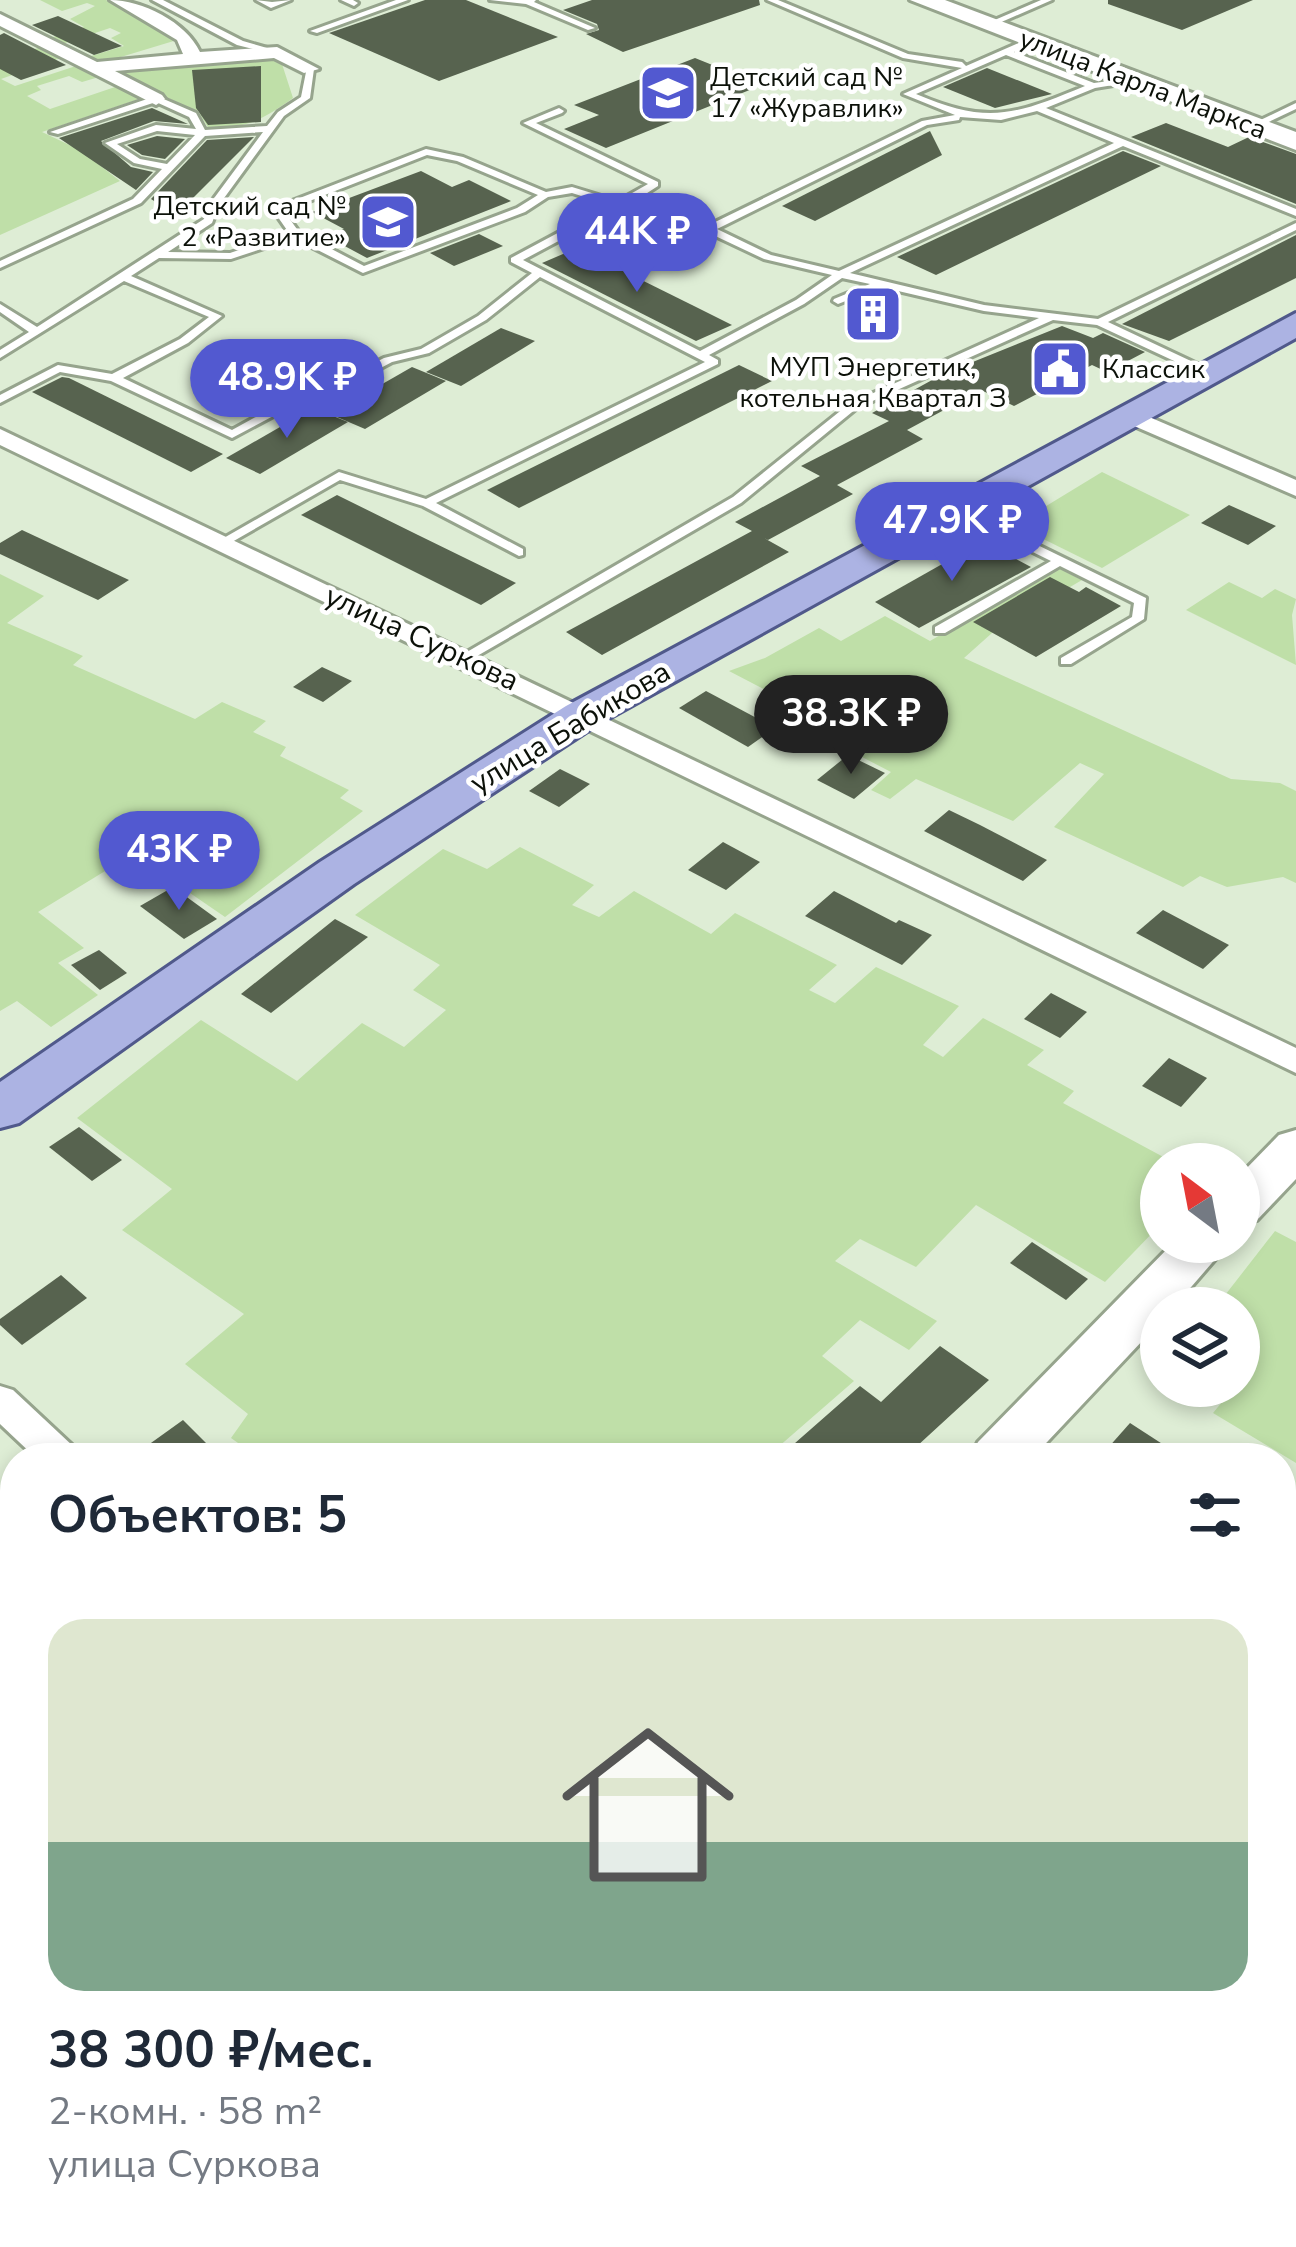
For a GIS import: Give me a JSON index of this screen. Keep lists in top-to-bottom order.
{
  "streets": {
    "main road": ["улица Бабикова"],
    "street": ["улица Карла Маркса", "улица Суркова"]
  },
  "crossings": [
    ["улица Суркова", "улица Бабикова"]
  ],
  "places": {
    "school or university": ["Детский сад № 17 «Журавлик»", "Детский сад № 2 «Развитие»"],
    "building": ["МУП Энергетик, котельная Квартал З"],
    "public building": ["Классик"]
  },
  "north": "top left",
  "page": {
    "price": [
      "44K ₽",
      "48.9K ₽",
      "47.9K ₽",
      "38.3K ₽",
      "43K ₽"
    ],
    "heading": "Объектов: 5",
    "list": [
      {
        "name": "38 300 ₽/мес.",
        "note": "2-комн. · 58 m² · улица Суркова"
      }
    ]
  }
}
